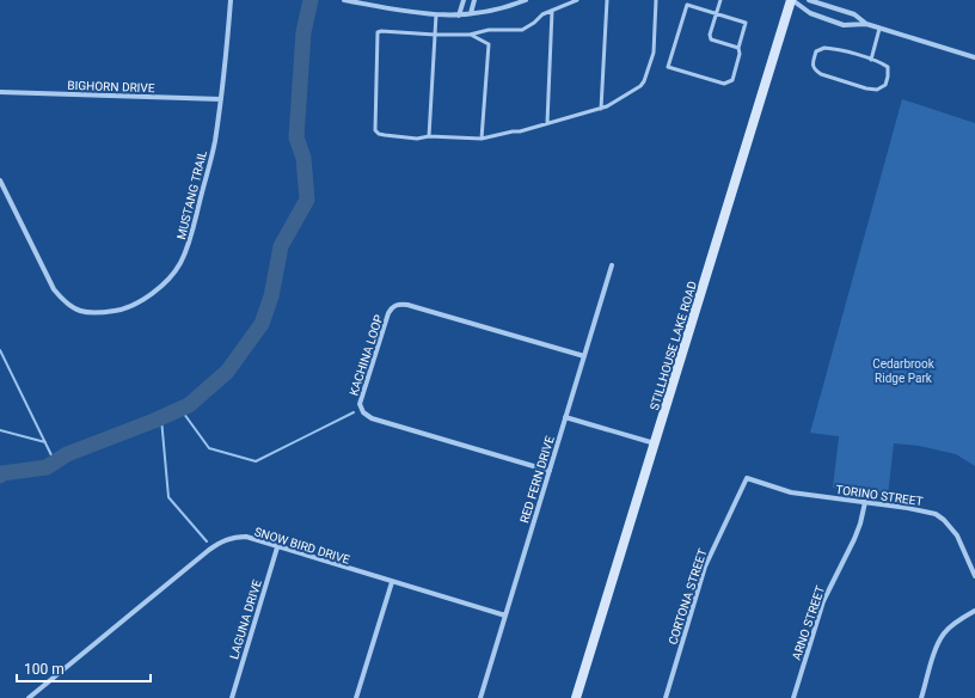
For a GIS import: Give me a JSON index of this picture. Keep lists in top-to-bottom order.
{
  "streets": {
    "main road": ["STILLHOUSE LAKE ROAD"],
    "street": [
      "BIGHORN DRIVE",
      "MUSTANG TRAIL",
      "KACHINA LOOP",
      "RED FERN DRIVE",
      "TORINO STREET",
      "SNOW BIRD DRIVE",
      "CORTONA STREET",
      "LAGUNA DRIVE",
      "ARNO STREET"
    ]
  },
  "crossings": [
    ["BIGHORN DRIVE", "MUSTANG TRAIL"],
    ["KACHINA LOOP", "RED FERN DRIVE"],
    ["RED FERN DRIVE", "SNOW BIRD DRIVE"],
    ["TORINO STREET", "CORTONA STREET"],
    ["TORINO STREET", "ARNO STREET"],
    ["SNOW BIRD DRIVE", "LAGUNA DRIVE"]
  ],
  "parks": ["Cedarbrook Ridge Park"],
  "scale_bar": "100 m"
}
